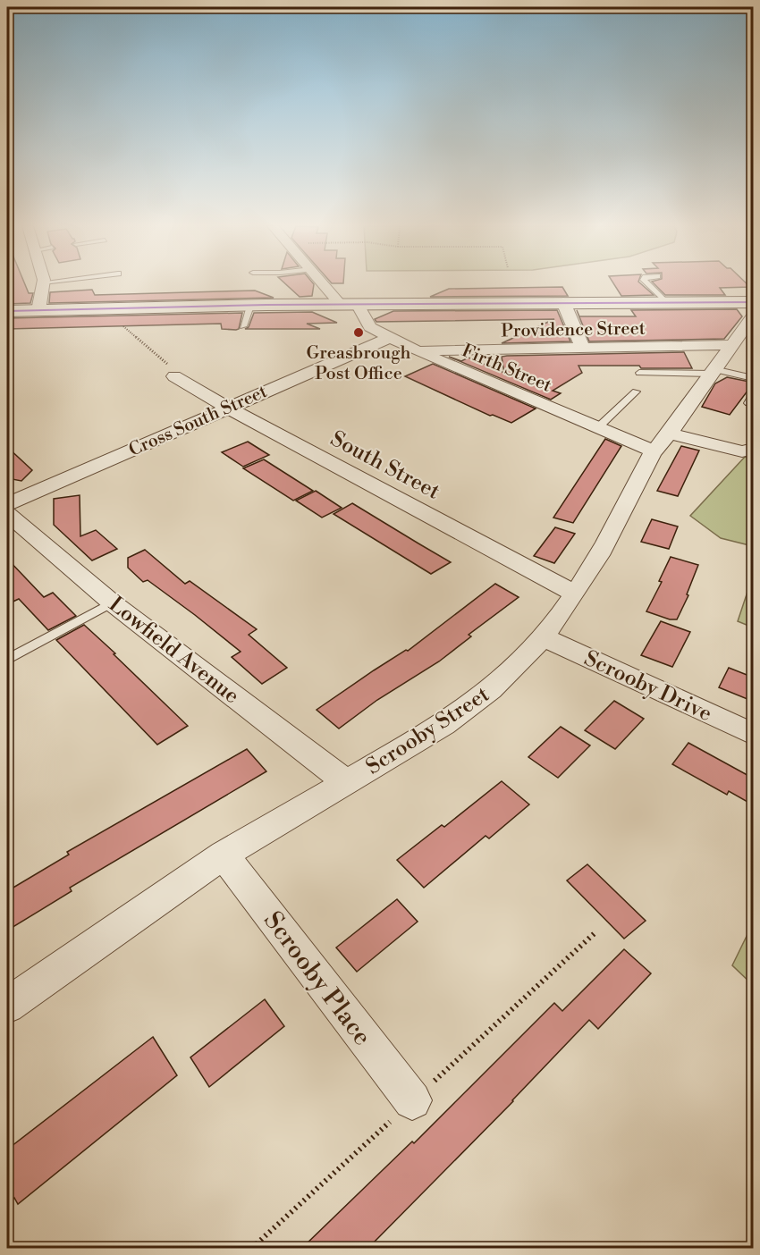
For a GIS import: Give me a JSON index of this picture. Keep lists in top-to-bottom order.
{
  "streets": {
    "street": [
      "Providence Street",
      "Firth Street",
      "Cross South Street",
      "South Street",
      "Lowfield Avenue",
      "Scrooby Drive",
      "Scrooby Street",
      "Scrooby Place"
    ]
  },
  "crossings": [
    ["Providence Street", "Firth Street"],
    ["Providence Street", "Scrooby Street"],
    ["Firth Street", "Cross South Street"],
    ["Firth Street", "Scrooby Street"],
    ["Cross South Street", "South Street"],
    ["South Street", "Scrooby Street"],
    ["Lowfield Avenue", "Scrooby Street"],
    ["Scrooby Drive", "Scrooby Street"],
    ["Scrooby Street", "Scrooby Place"]
  ],
  "places": ["Greasbrough Post Office"]
}
